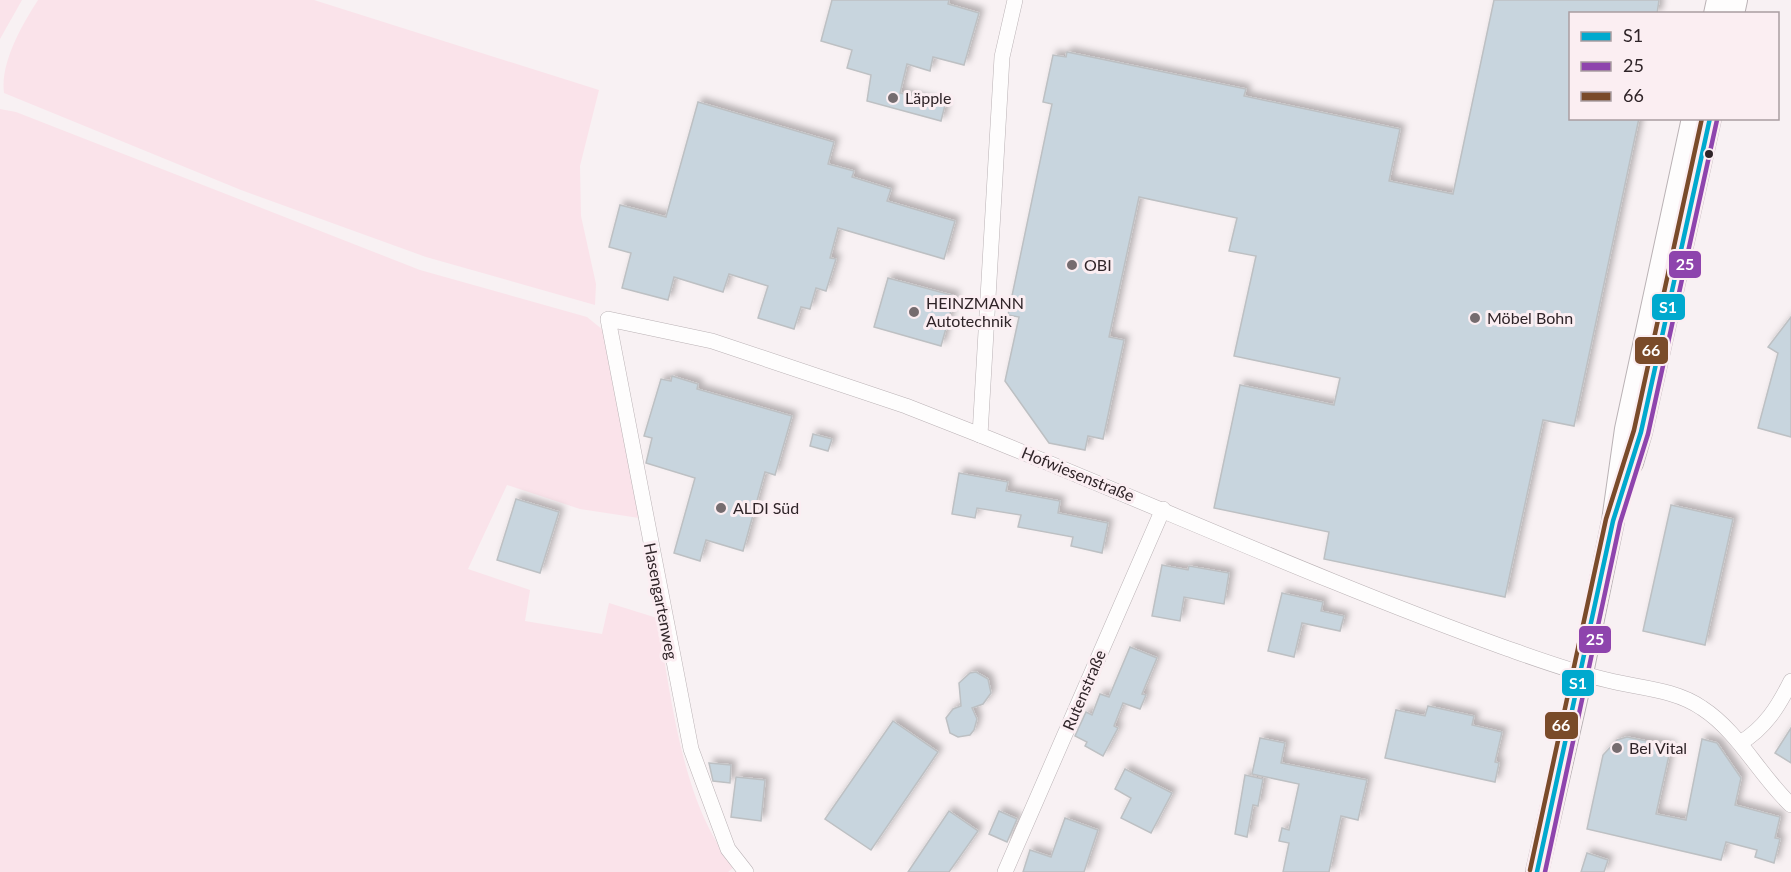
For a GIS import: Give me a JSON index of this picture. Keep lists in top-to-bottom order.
{
  "streets": {
    "street": ["Hofwiesenstraße", "Hasengartenweg", "Rutenstraße"]
  },
  "crossings": [
    ["Hofwiesenstraße", "Hasengartenweg"],
    ["Hofwiesenstraße", "Rutenstraße"]
  ],
  "places": [
    "Läpple",
    "OBI",
    "HEINZMANN Autotechnik",
    "Möbel Bohn",
    "ALDI Süd",
    "Bel Vital"
  ],
  "lines": ["transit line S1", "transit line 25", "transit line 66"],
  "legend": ["S1", "25", "66"]
}
